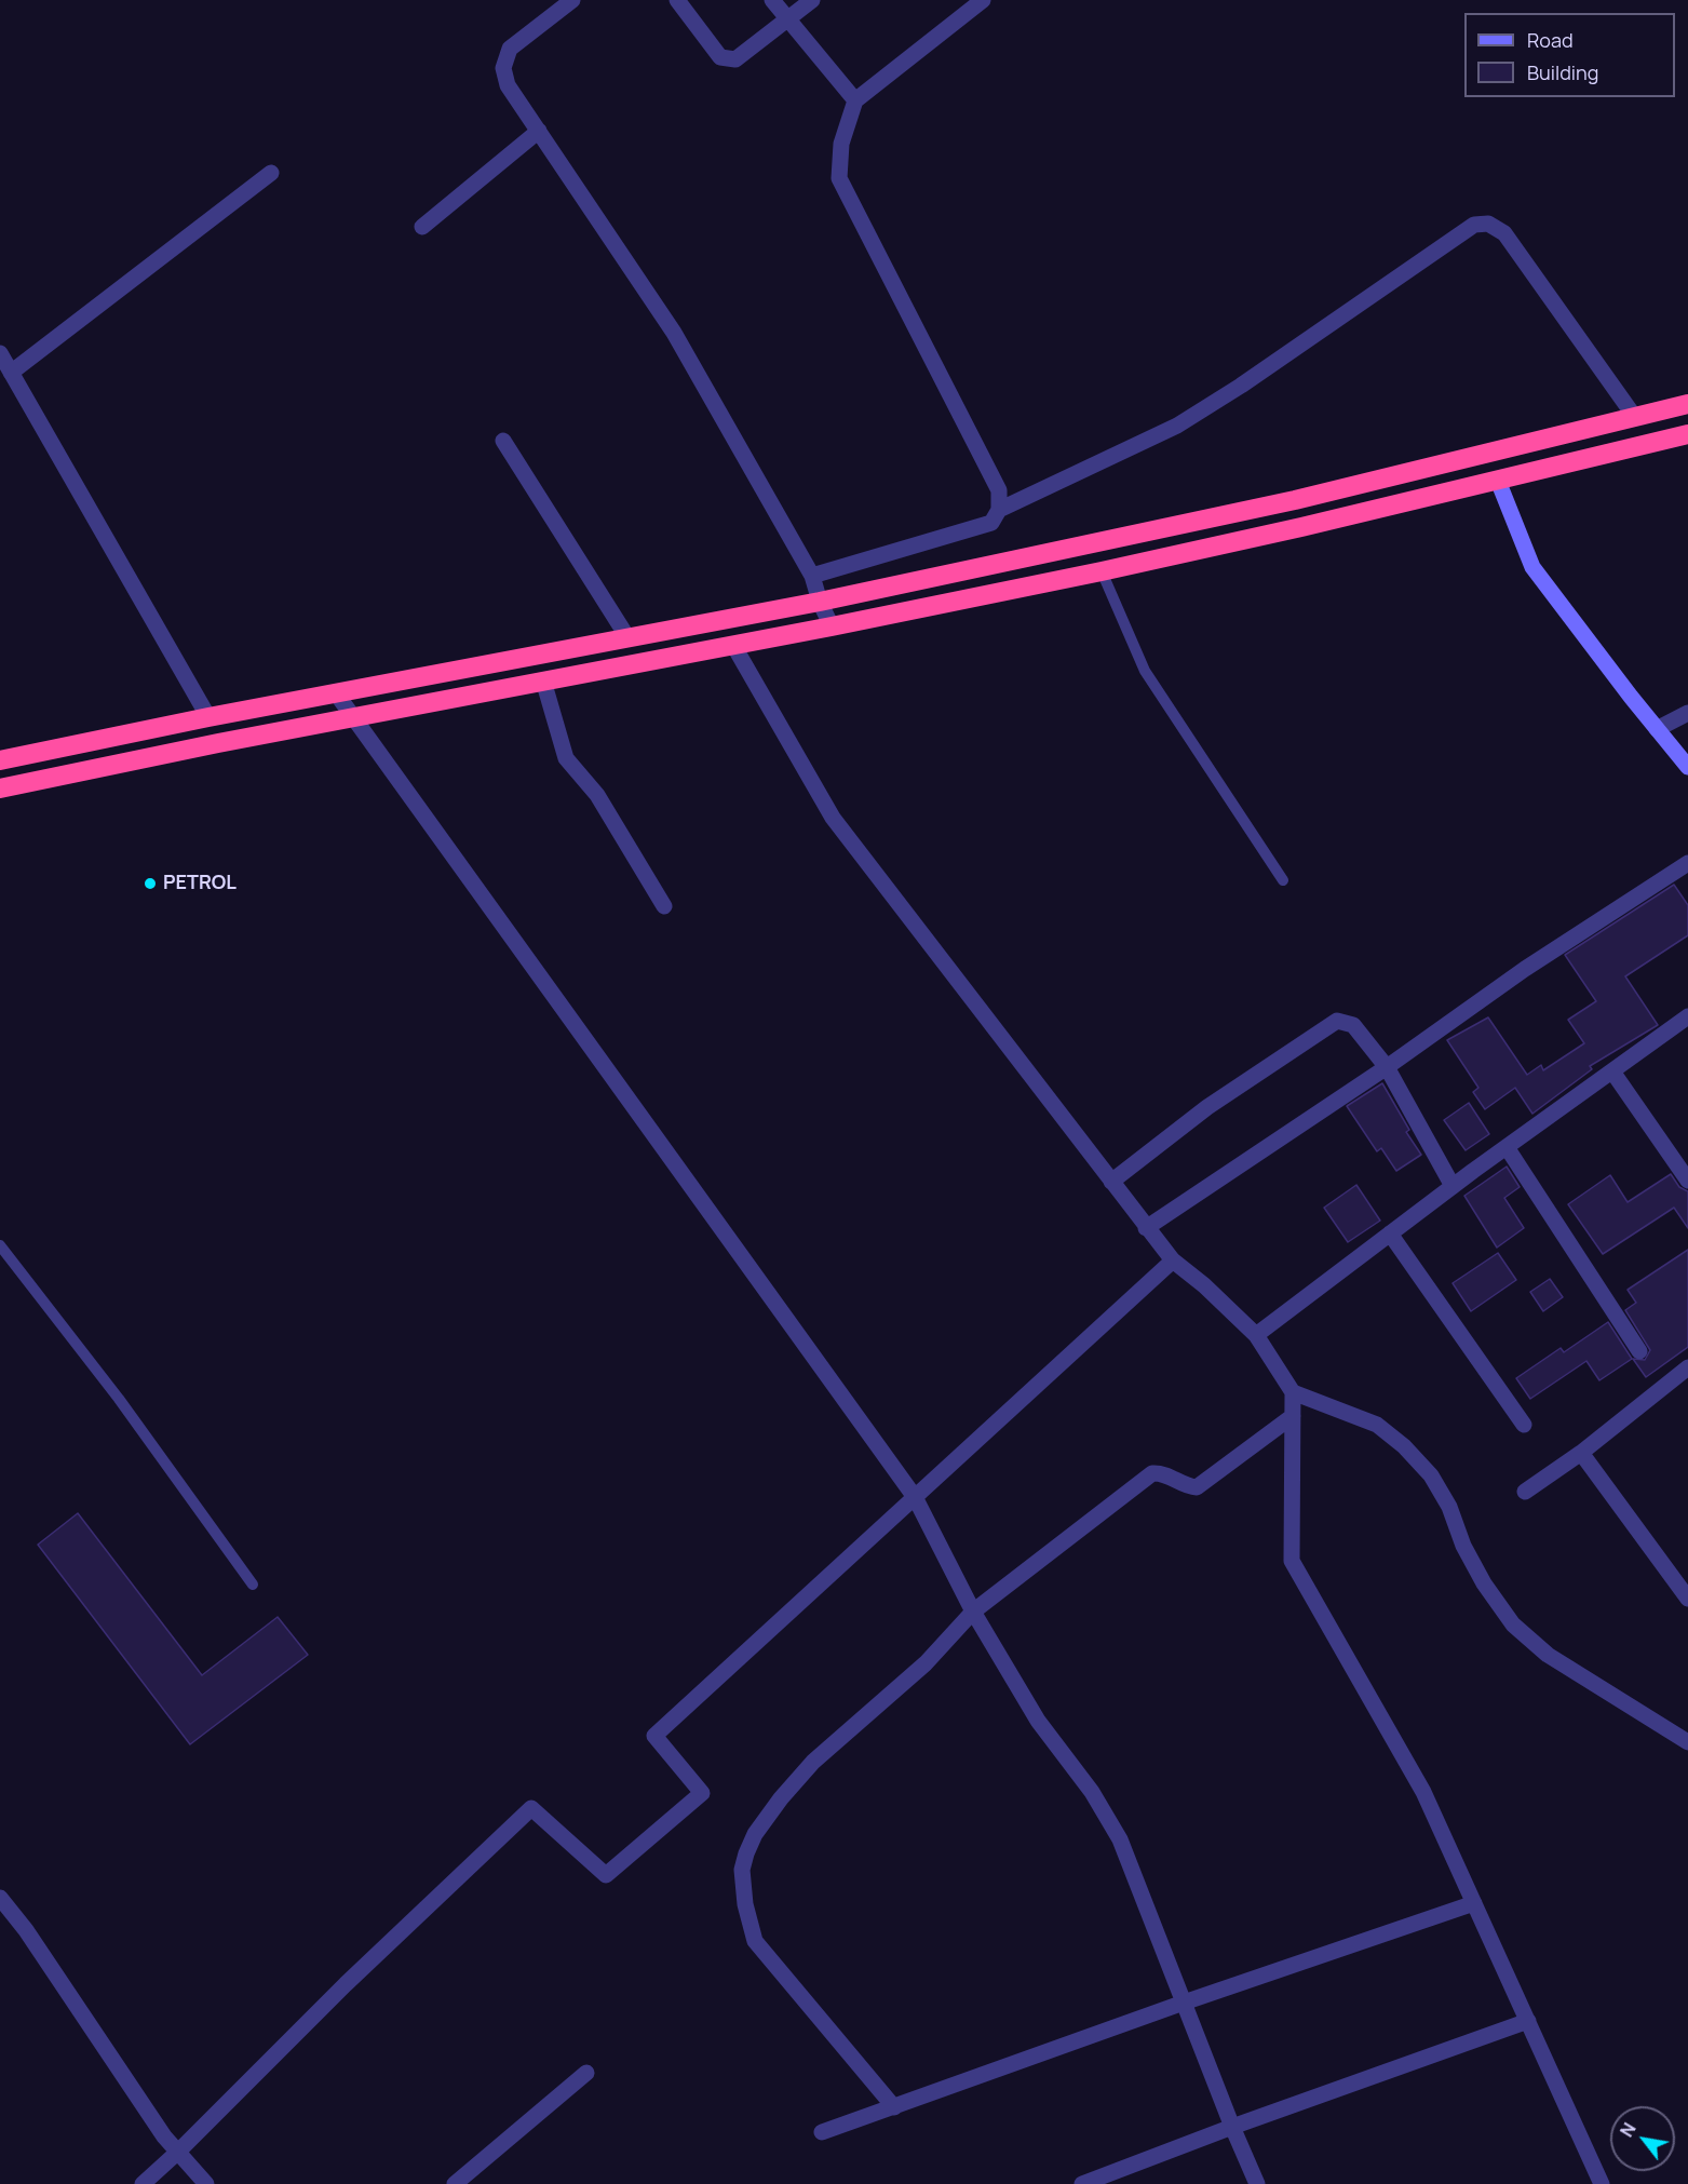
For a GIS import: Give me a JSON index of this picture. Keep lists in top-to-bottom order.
{
  "places": ["PETROL"],
  "legend": ["Road", "Building"],
  "north": "top left"
}
